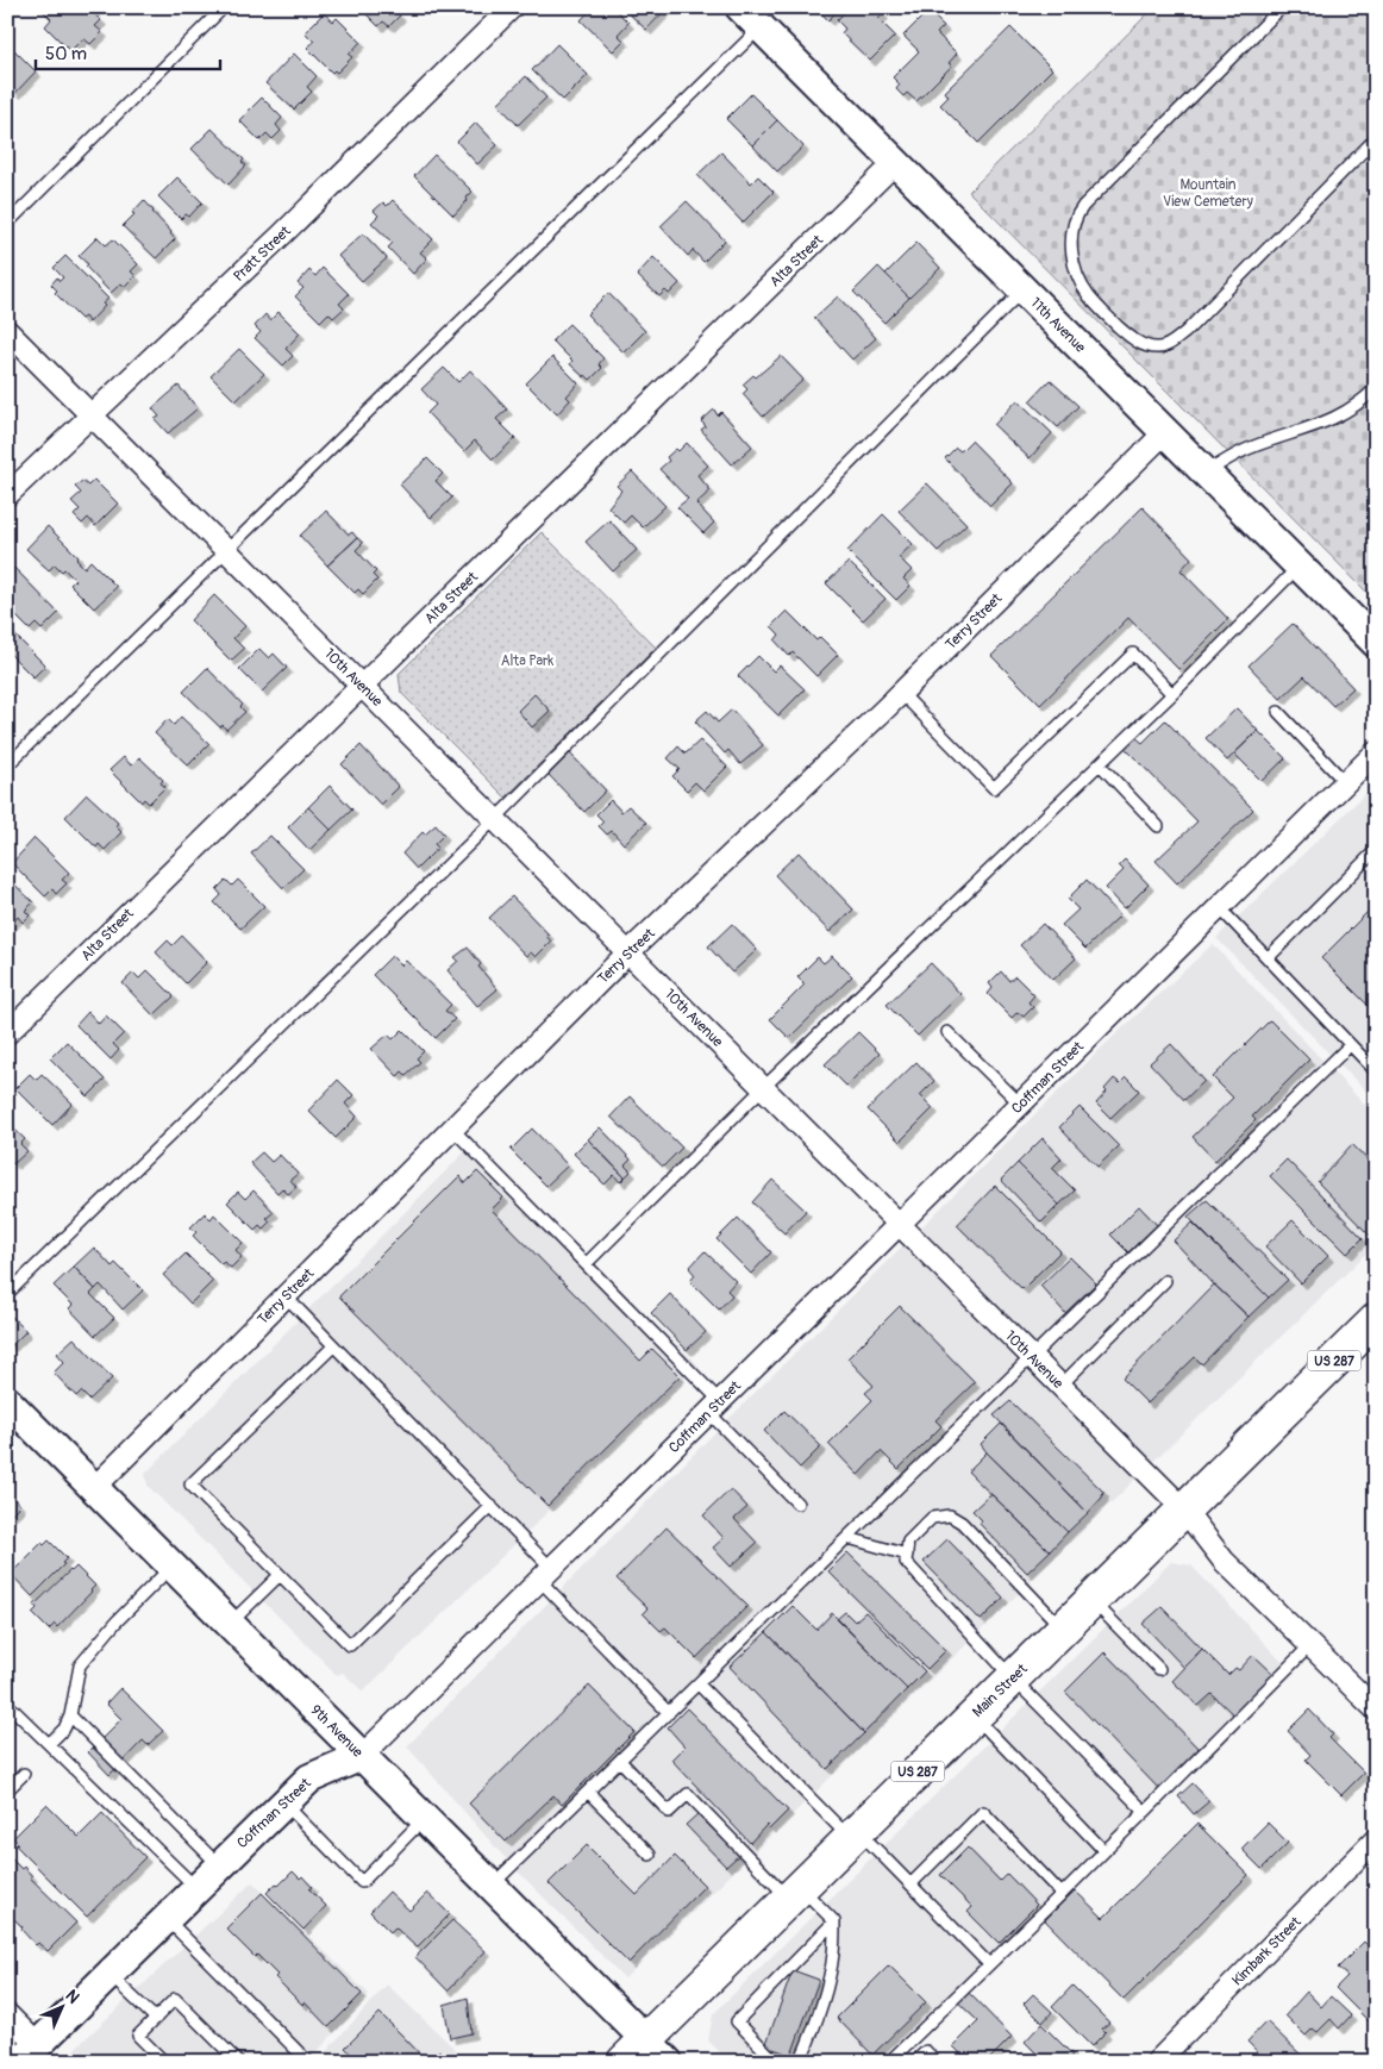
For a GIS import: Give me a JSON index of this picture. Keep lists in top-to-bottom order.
{
  "streets": {
    "highway": ["US 287", "Main Street"],
    "street": [
      "Pratt Street",
      "Alta Street",
      "11th Avenue",
      "Terry Street",
      "10th Avenue",
      "Coffman Street",
      "9th Avenue",
      "Kimbark Street"
    ]
  },
  "crossings": [
    ["Pratt Street", "10th Avenue"],
    ["Alta Street", "11th Avenue"],
    ["Alta Street", "10th Avenue"],
    ["11th Avenue", "Terry Street"],
    ["Terry Street", "10th Avenue"],
    ["Terry Street", "9th Avenue"],
    ["10th Avenue", "Coffman Street"],
    ["10th Avenue", "Main Street"],
    ["Coffman Street", "9th Avenue"],
    ["Main Street", "9th Avenue"]
  ],
  "parks": ["Mountain View Cemetery", "Alta Park"],
  "scale_bar": "50 m",
  "north": "top right"
}
